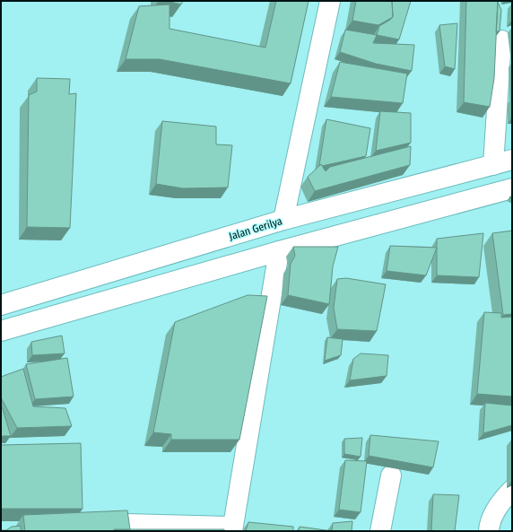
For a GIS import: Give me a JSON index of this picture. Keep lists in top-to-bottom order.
{
  "streets": {
    "main road": ["Jalan Gerilya"]
  }
}
